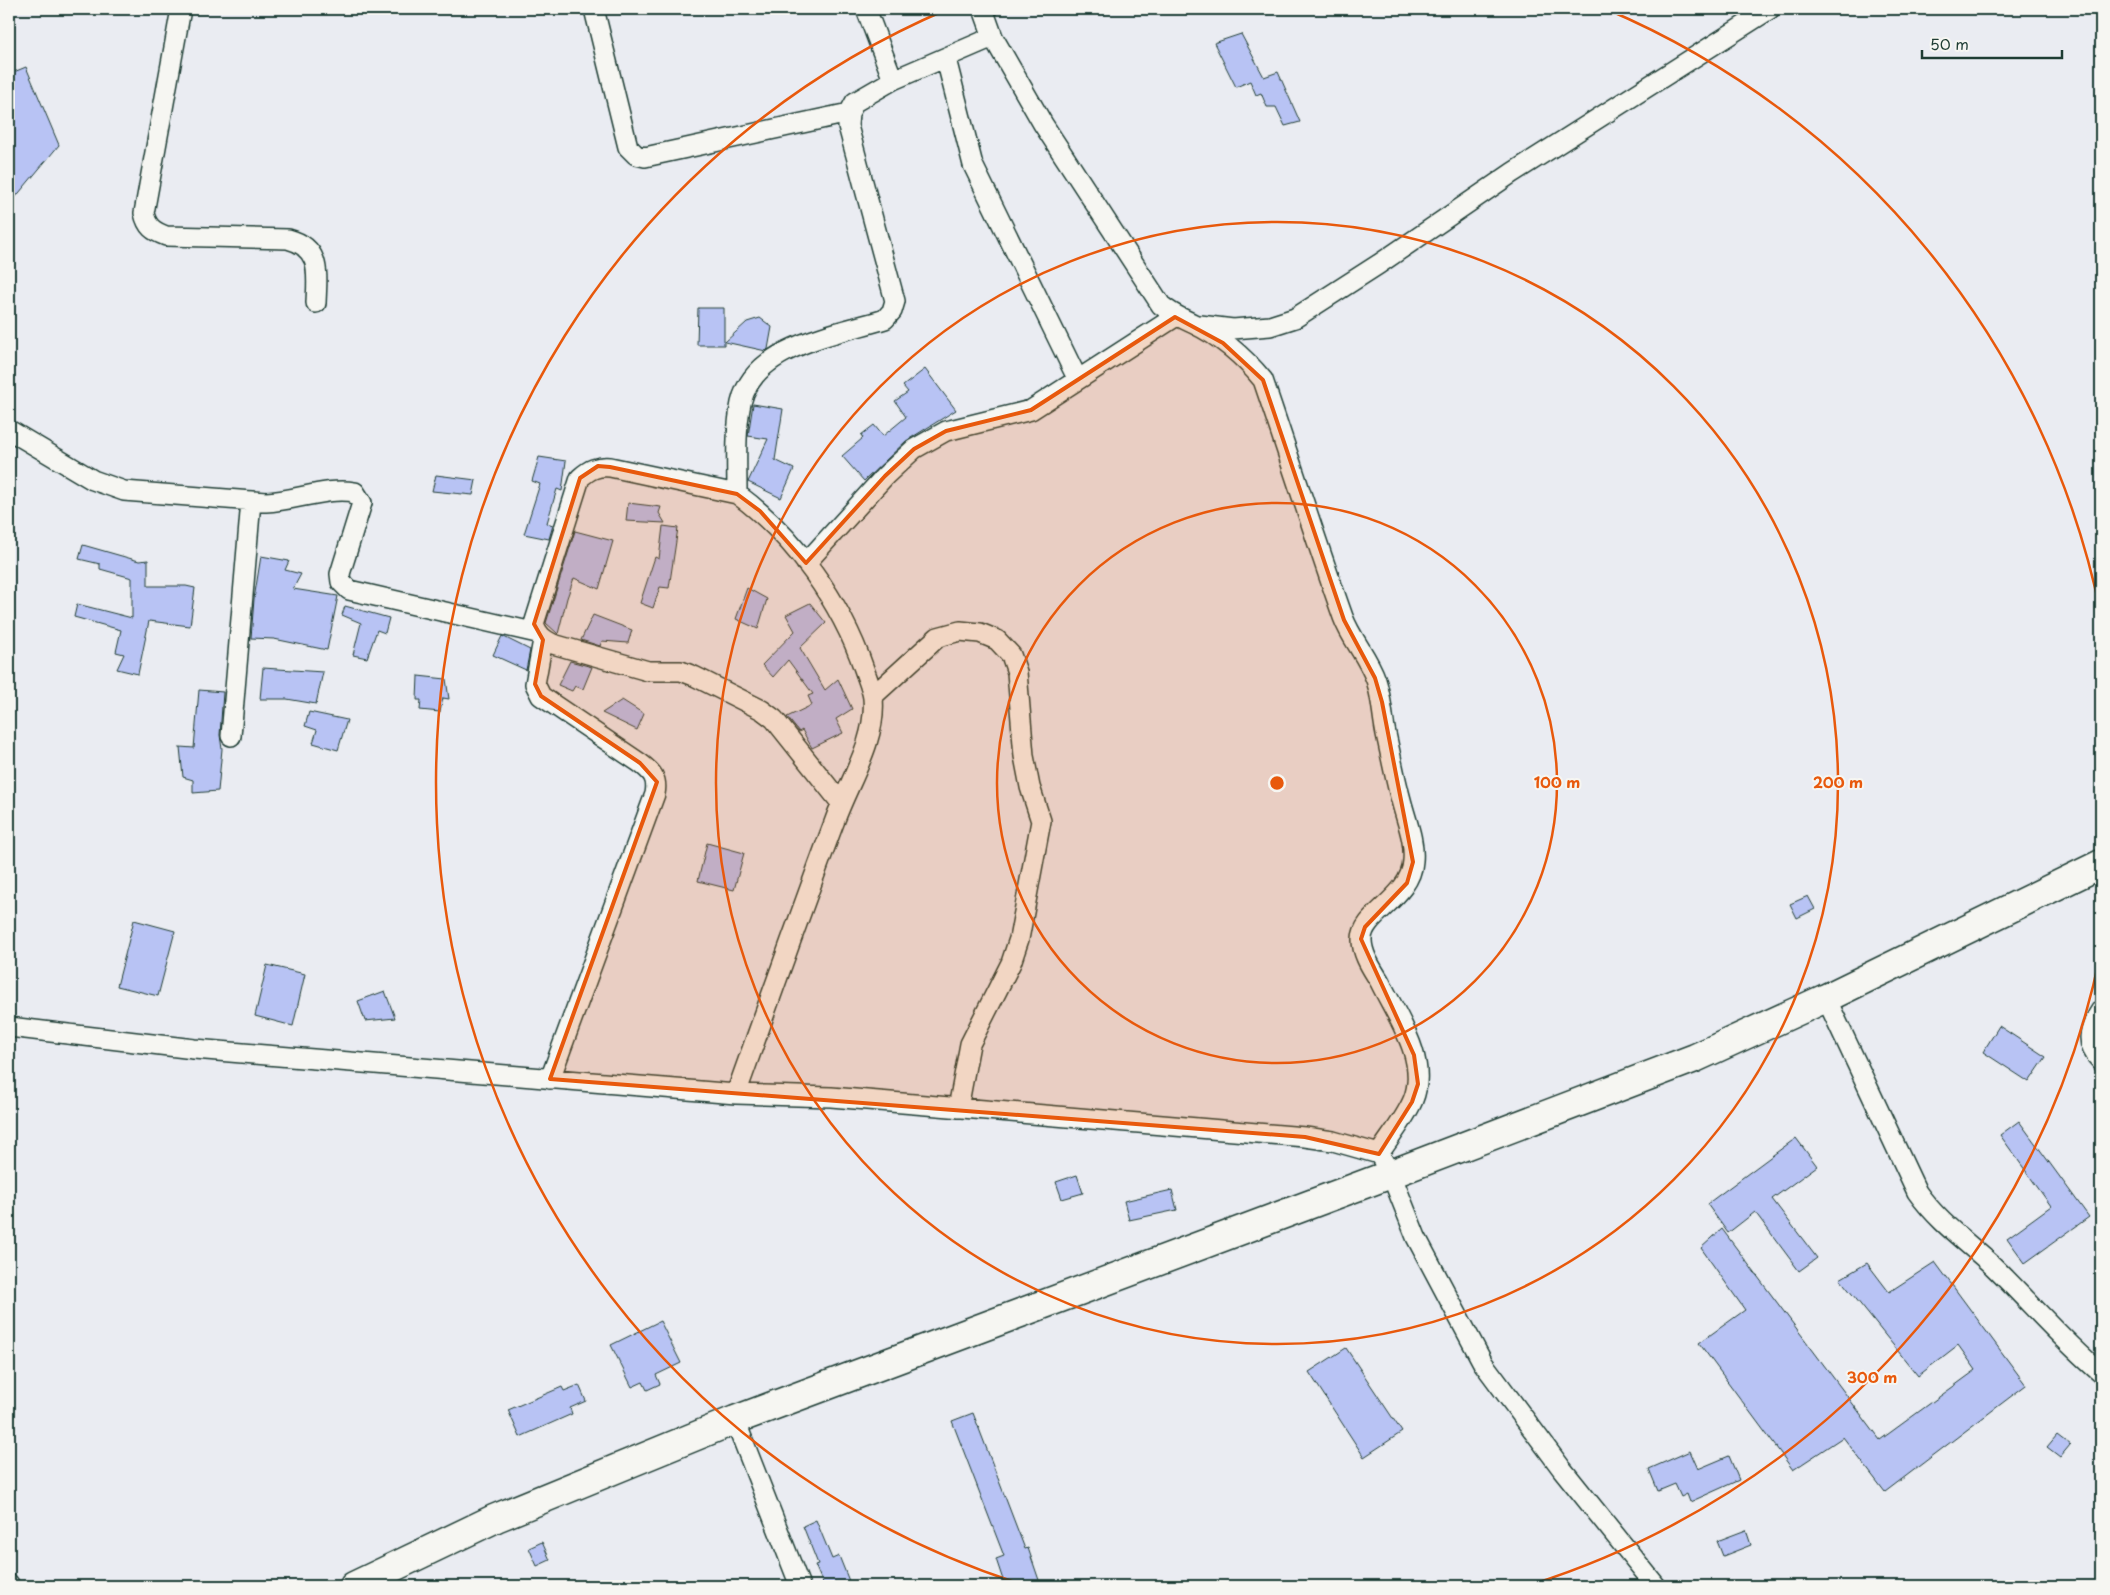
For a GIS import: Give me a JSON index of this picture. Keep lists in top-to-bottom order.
{
  "scale_bar": "50 m",
  "rings": ["100 m", "200 m", "300 m"]
}
